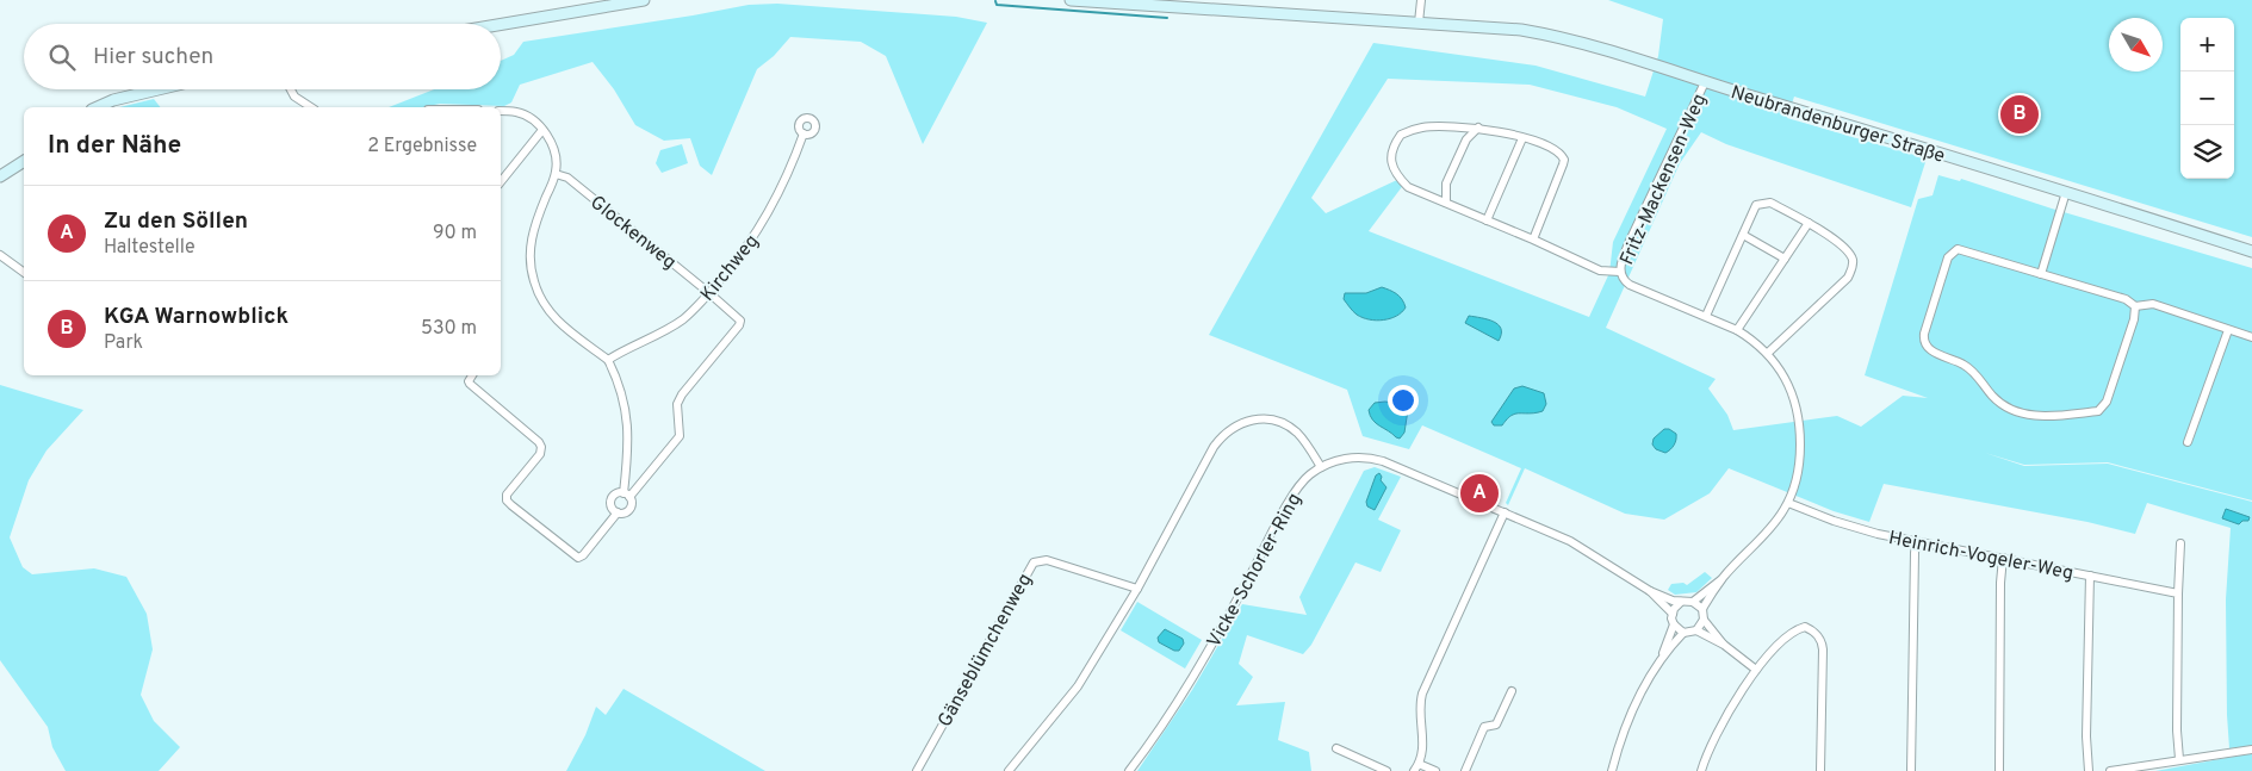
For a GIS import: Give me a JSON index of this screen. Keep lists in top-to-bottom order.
{
  "streets": {
    "main road": ["Neubrandenburger Straße"],
    "street": [
      "Fritz-Mackensen-Weg",
      "Glockenweg",
      "Kirchweg",
      "Heinrich-Vogeler-Weg",
      "Vicke-Schorler-Ring",
      "Gänseblümchenweg"
    ]
  },
  "crossings": [
    ["Neubrandenburger Straße", "Fritz-Mackensen-Weg"],
    ["Fritz-Mackensen-Weg", "Heinrich-Vogeler-Weg"],
    ["Fritz-Mackensen-Weg", "Vicke-Schorler-Ring"],
    ["Glockenweg", "Kirchweg"]
  ],
  "north": "bottom right",
  "page": {
    "map_buttons": ["+", "−"],
    "search": "Hier suchen",
    "pins": ["B", "A"],
    "heading": ["In der Nähe", "2 Ergebnisse"],
    "list": [
      {
        "mark": "A",
        "name": "Zu den Söllen",
        "note": "Haltestelle",
        "value": "90 m"
      },
      {
        "mark": "B",
        "name": "KGA Warnowblick",
        "note": "Park",
        "value": "530 m"
      }
    ]
  }
}
